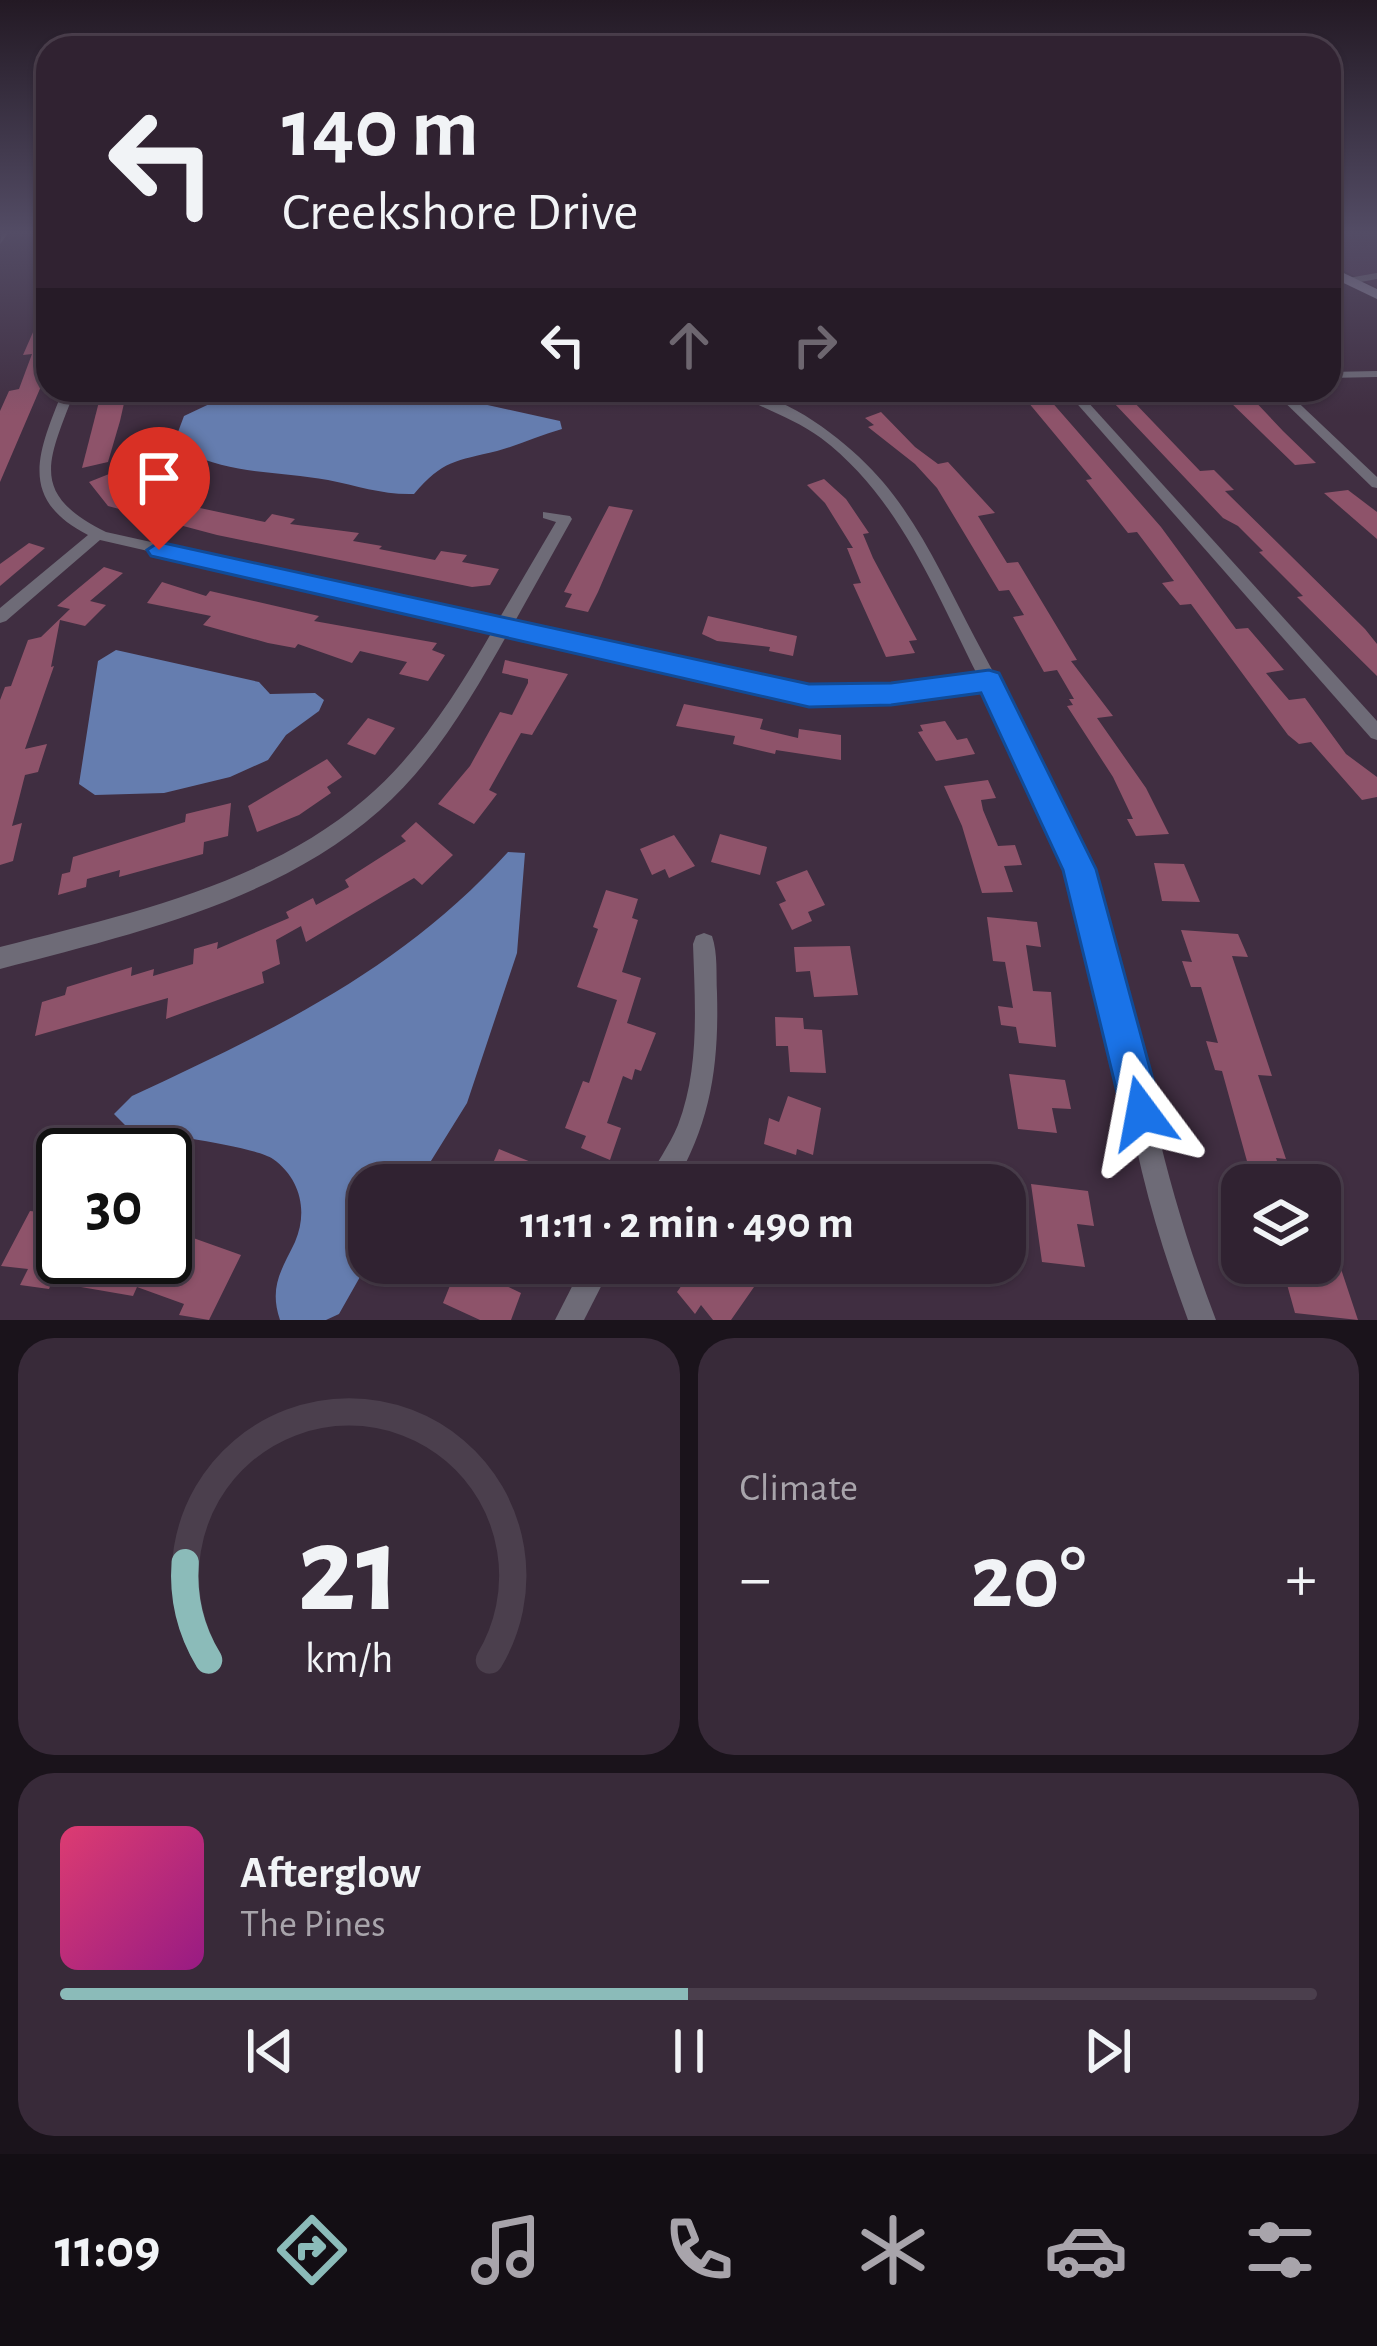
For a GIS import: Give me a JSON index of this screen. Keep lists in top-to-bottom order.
{
  "page": {
    "turn": ["140 m", "Creekshore Drive"],
    "limit": "30",
    "trip": "11:11 · 2 min · 490 m",
    "tile": "Climate",
    "heat": ["−", "20°", "+"],
    "song": ["Afterglow", "The Pines"],
    "tabs": "11:09",
    "gauge": ["21", "km/h"]
  }
}
